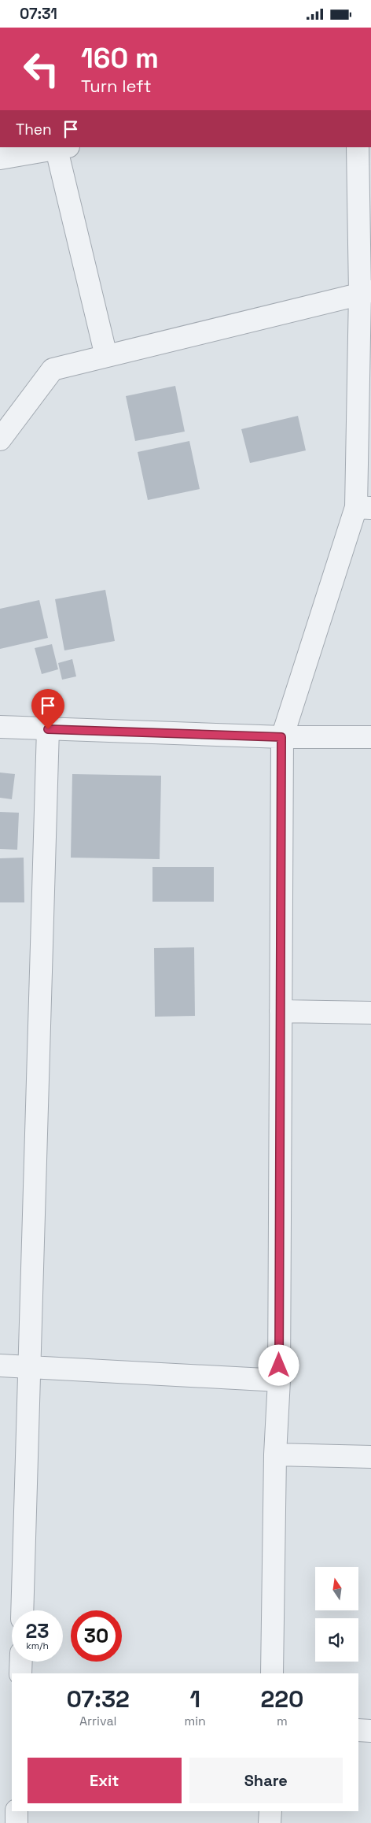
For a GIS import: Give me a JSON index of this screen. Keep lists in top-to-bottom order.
{
  "north": "top",
  "page": {
    "status": "07:31",
    "turn": ["160 m", "Turn left"],
    "then": "Then",
    "speed": "23 km/h",
    "limit": "30",
    "eta": [
      "07:32",
      "Arrival",
      "1",
      "min",
      "220",
      "m"
    ],
    "buttons": ["Exit", "Share"]
  }
}
